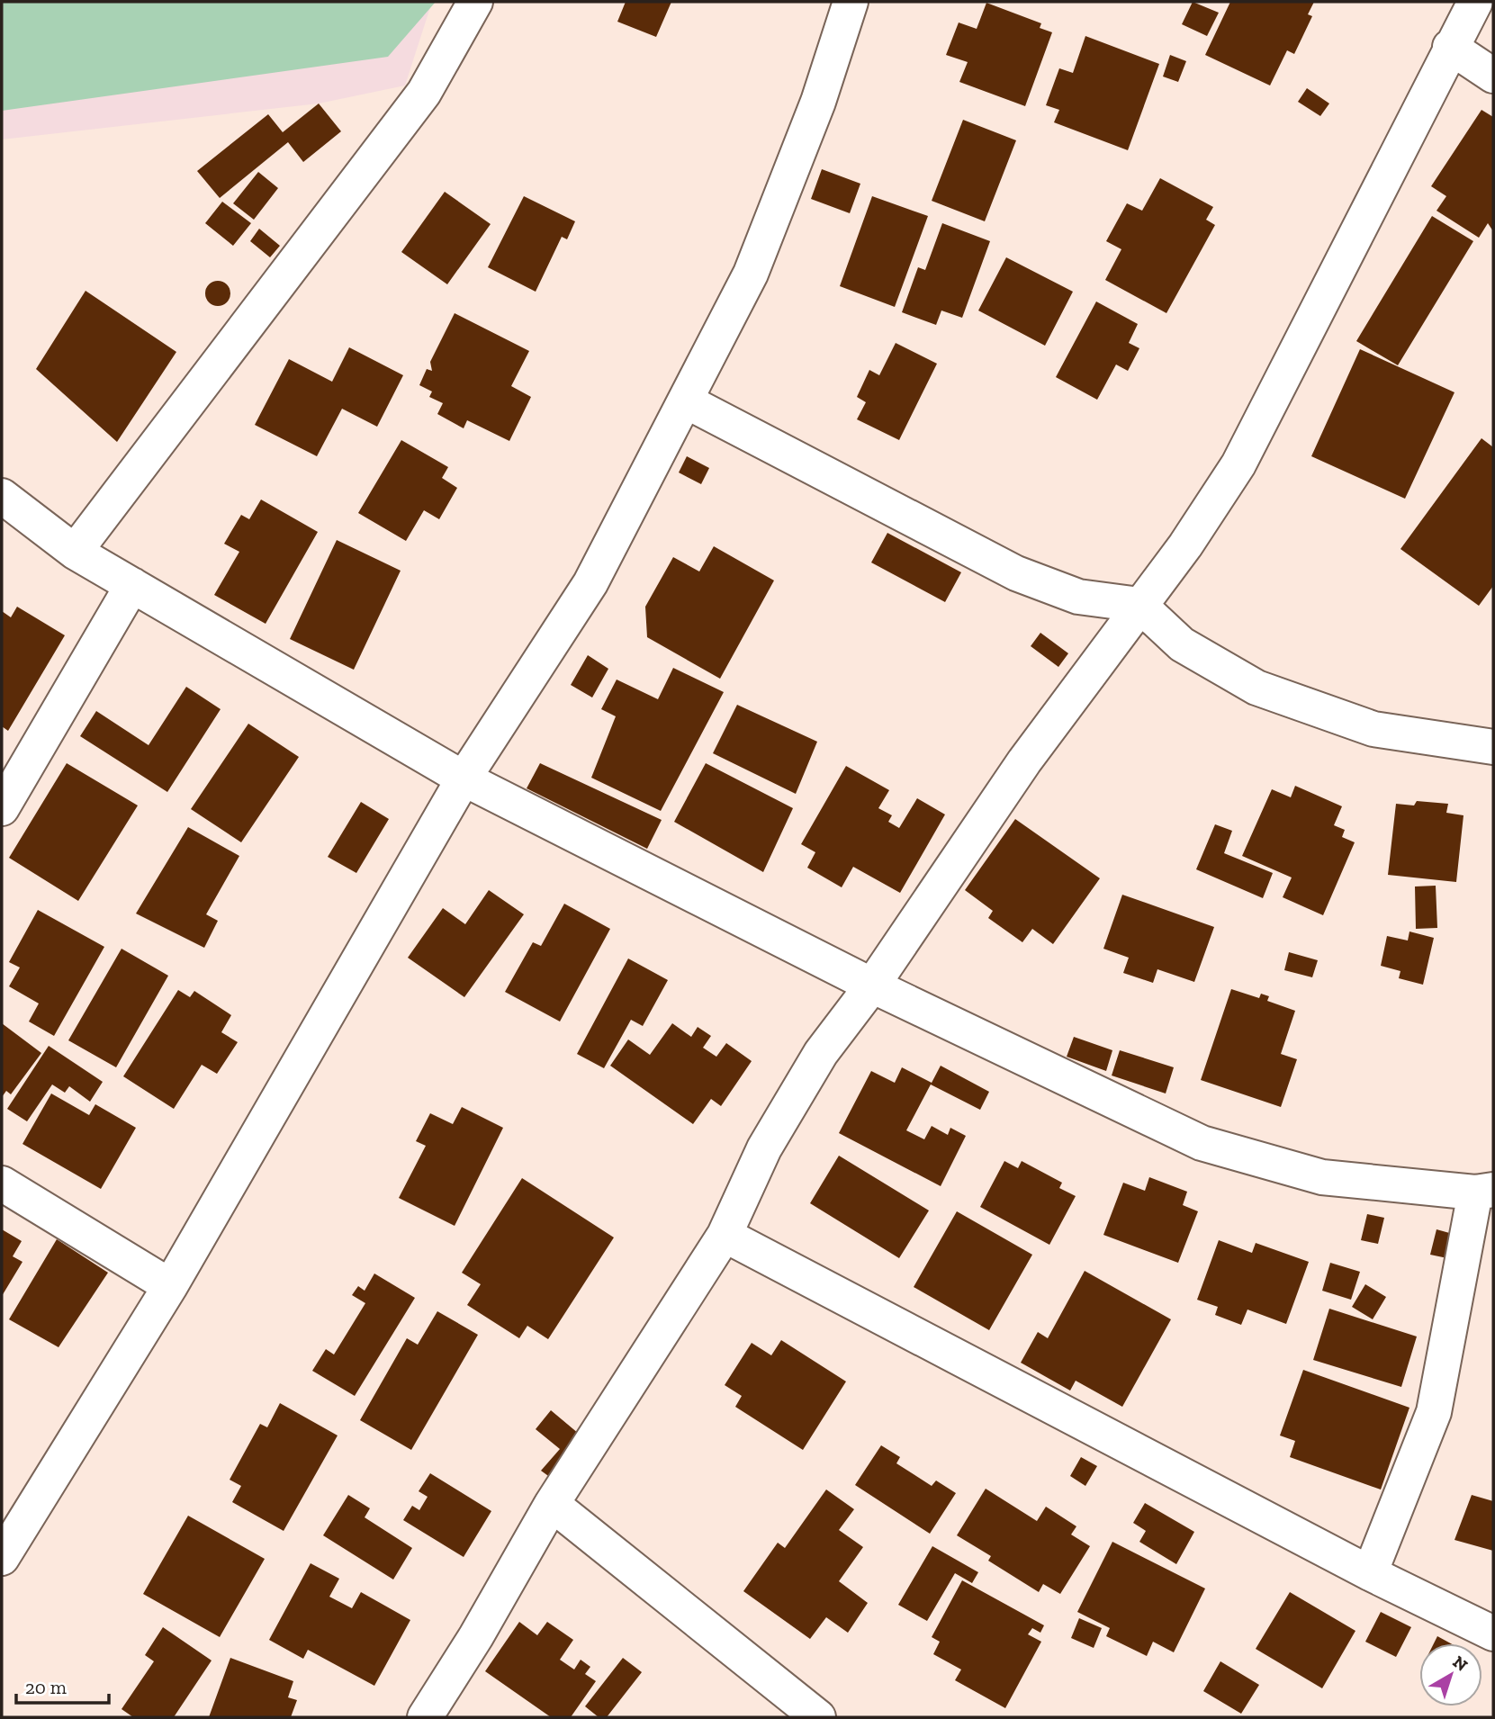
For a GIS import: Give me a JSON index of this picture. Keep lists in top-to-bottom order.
{
  "scale_bar": "20 m",
  "north": "top right"
}
